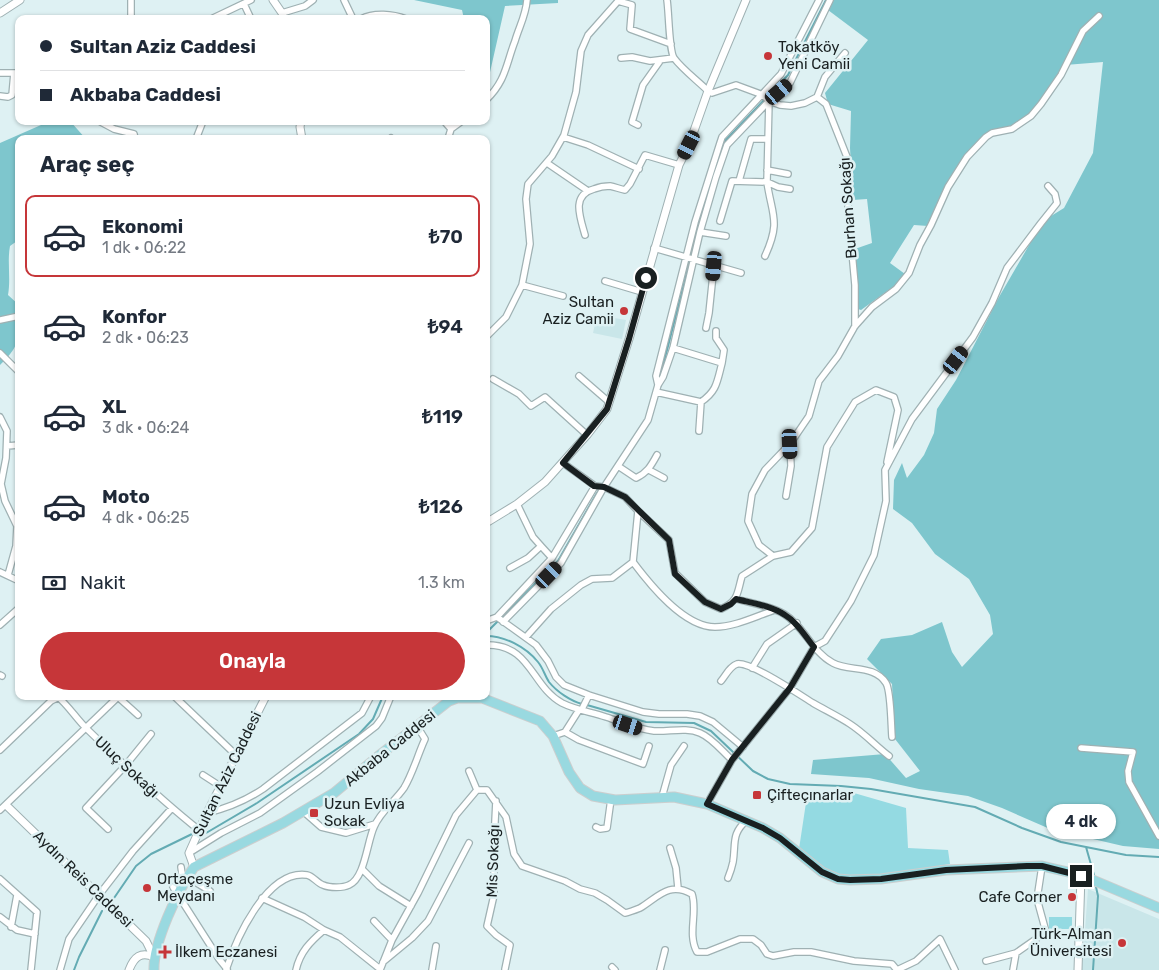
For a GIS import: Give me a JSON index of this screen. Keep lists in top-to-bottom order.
{
  "streets": {
    "main road": ["Akbaba Caddesi"],
    "street": [
      "Burhan Sokağı",
      "Uluç Sokağı",
      "Sultan Aziz Caddesi",
      "Mis Sokağı",
      "Aydın Reis Caddesi"
    ]
  },
  "crossings": [
    ["Uluç Sokağı", "Sultan Aziz Caddesi"]
  ],
  "places": {
    "other": [
      "Tokatköy Yeni Camii",
      "Sultan Aziz Camii",
      "Ortaçeşme Meydanı",
      "Cafe Corner",
      "Türk-Alman Üniversitesi"
    ],
    "transit": ["Çifteçınarlar", "Uzun Evliya Sokak"],
    "health": ["İlkem Eczanesi"]
  },
  "page": {
    "banner": ["Sultan Aziz Caddesi", "Akbaba Caddesi"],
    "heading": "Araç seç",
    "list": [
      {
        "name": "Ekonomi",
        "note": "1 dk · 06:22",
        "value": "₺70"
      },
      {
        "name": "Konfor",
        "note": "2 dk · 06:23",
        "value": "₺94"
      },
      {
        "name": "XL",
        "note": "3 dk · 06:24",
        "value": "₺119"
      },
      {
        "name": "Moto",
        "note": "4 dk · 06:25",
        "value": "₺126"
      }
    ],
    "pay": ["Nakit", "1.3 km"],
    "buttons": "Onayla",
    "bubble": "4 dk"
  }
}
